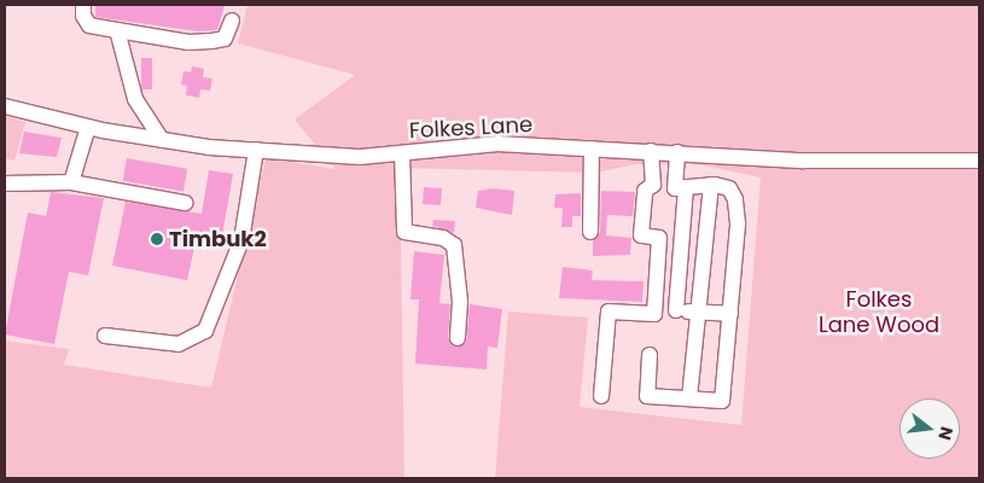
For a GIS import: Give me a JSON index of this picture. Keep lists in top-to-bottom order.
{
  "streets": {
    "street": ["Folkes Lane"]
  },
  "parks": ["Folkes Lane Wood"],
  "places": ["Timbuk2"],
  "north": "right"
}
